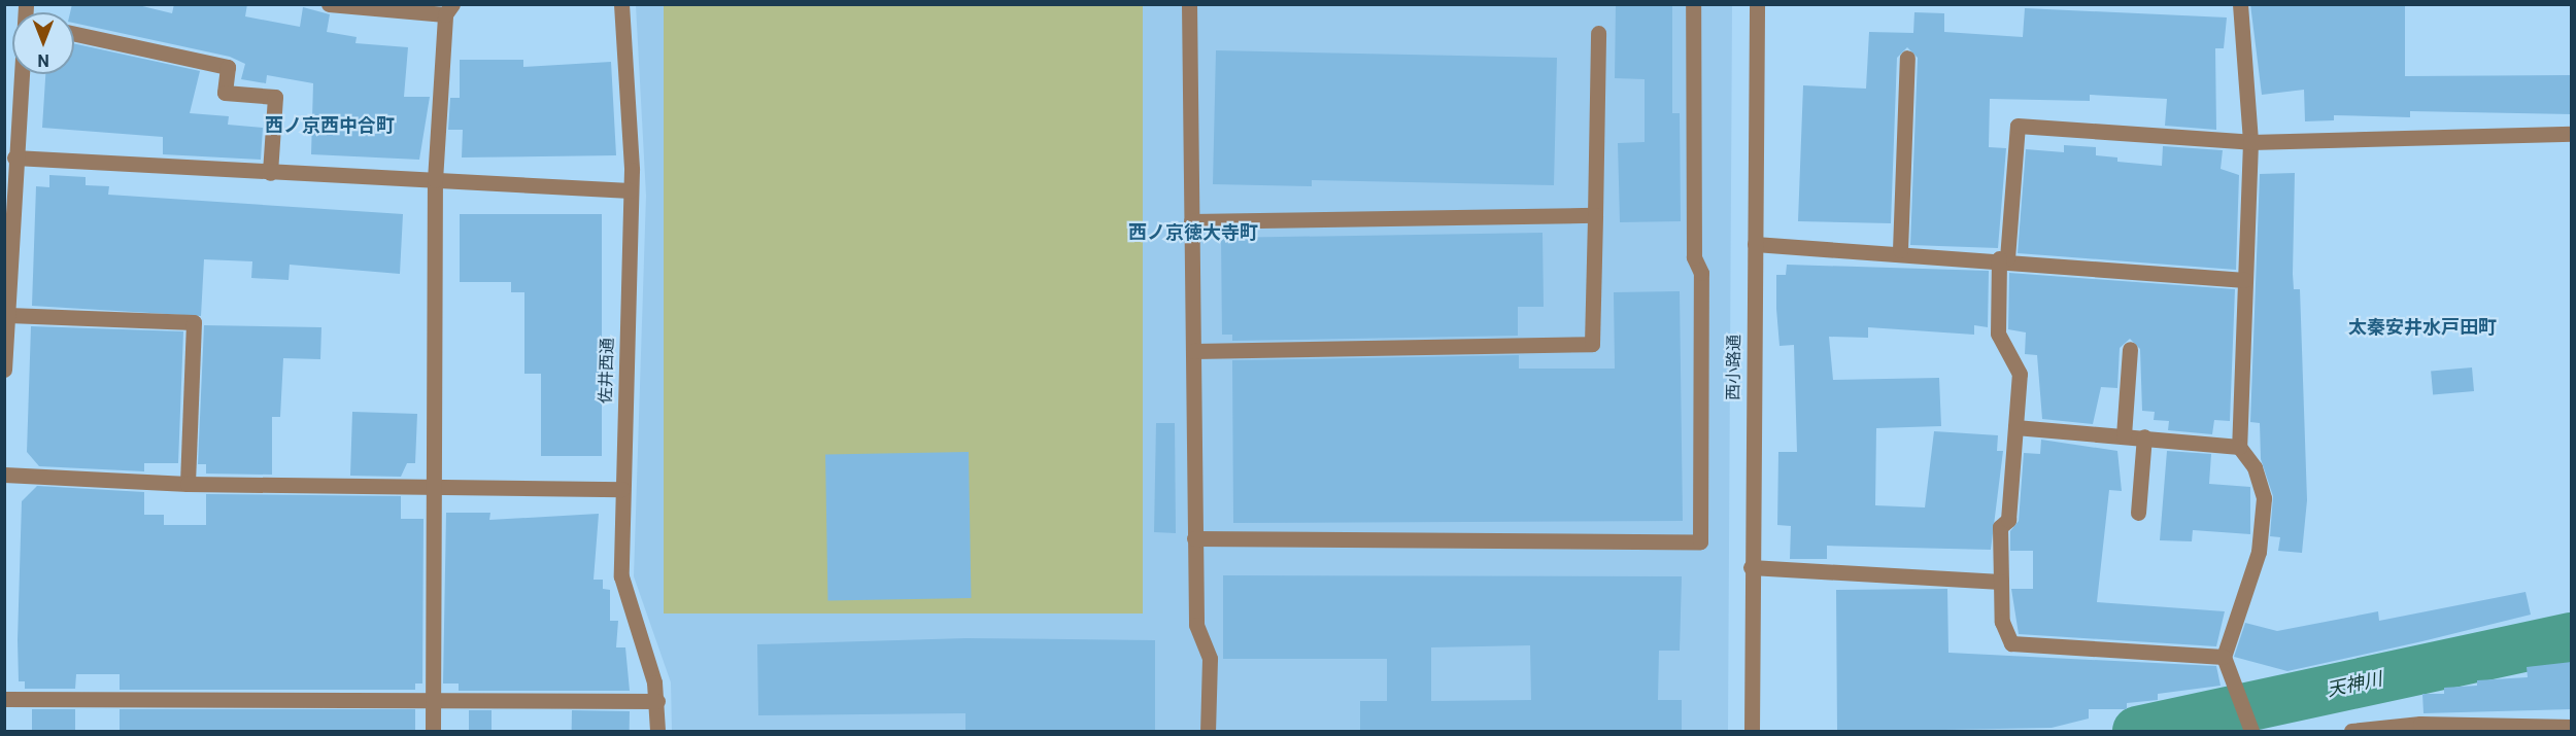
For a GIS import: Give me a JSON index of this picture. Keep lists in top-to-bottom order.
{
  "streets": {
    "street": ["西小路通", "佐井西通"]
  },
  "districts": ["西ノ京西中合町", "西ノ京徳大寺町", "太秦安井水戸田町"],
  "water": ["天神川"],
  "north": "bottom"
}
